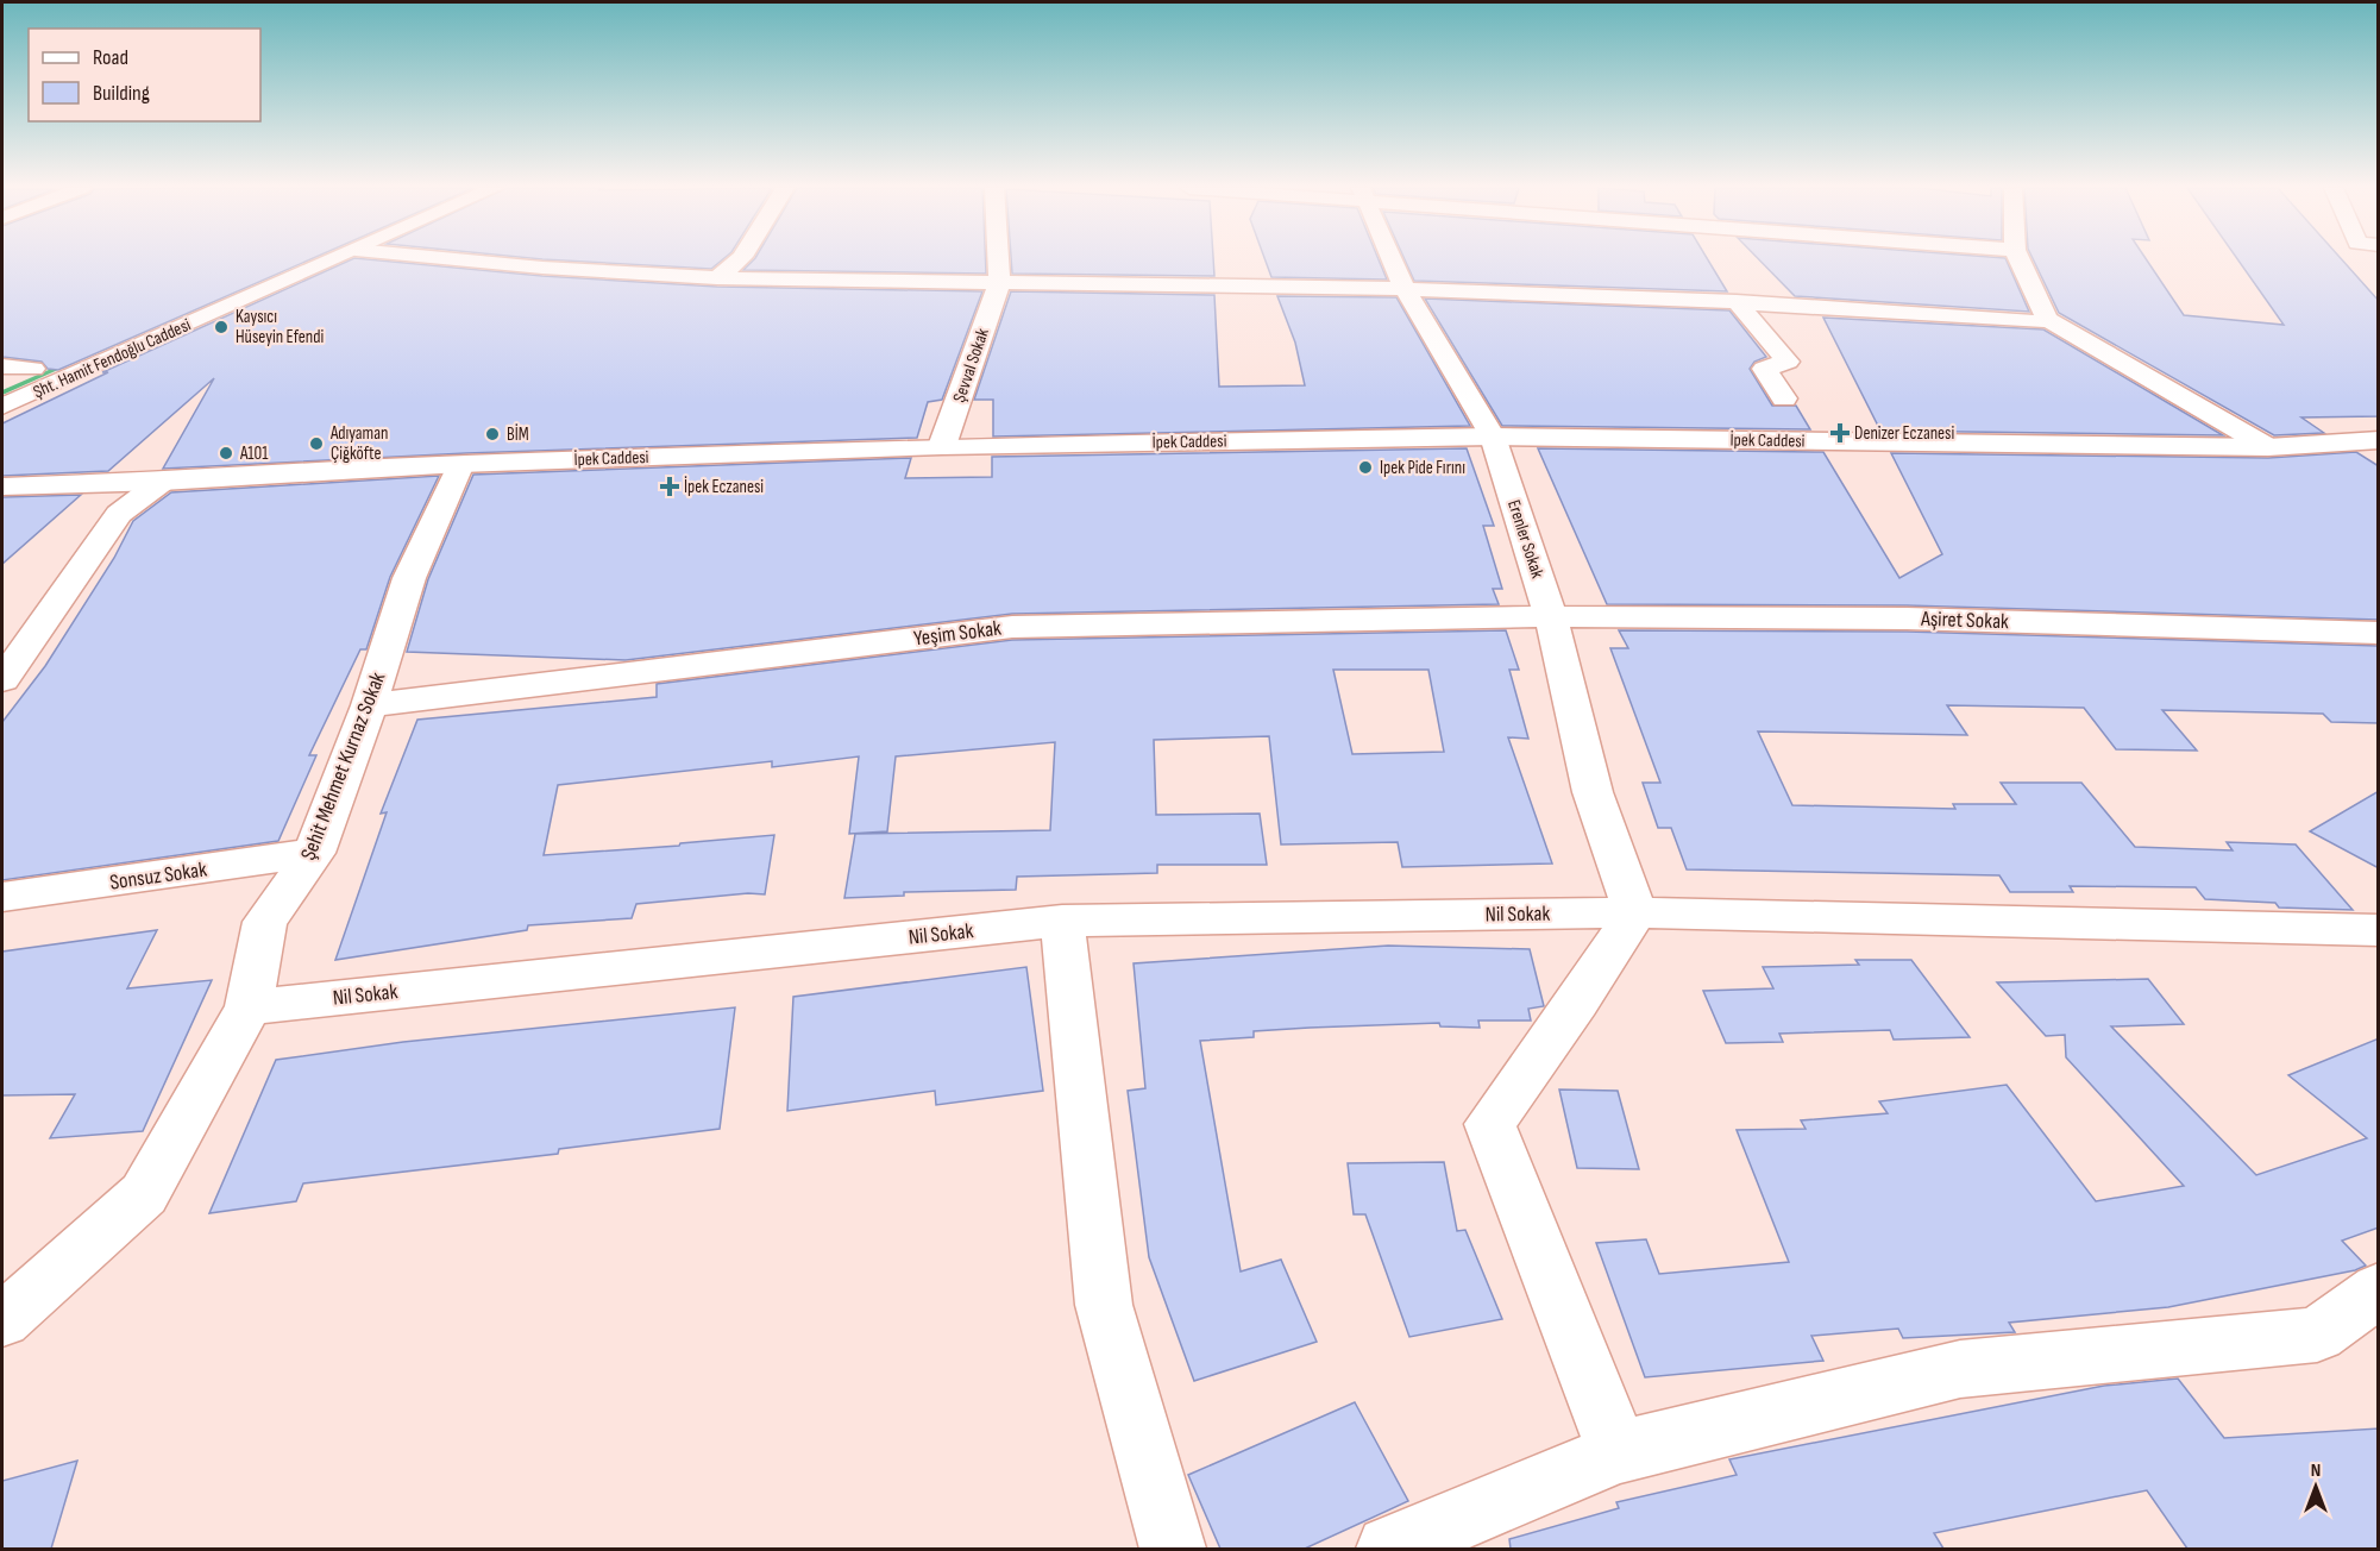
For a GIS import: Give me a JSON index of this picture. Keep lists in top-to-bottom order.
{
  "streets": {
    "street": [
      "Şht. Hamit Fendoğlu Caddesi",
      "Şevval Sokak",
      "İpek Caddesi",
      "Erenler Sokak",
      "Aşiret Sokak",
      "Yeşim Sokak",
      "Şehit Mehmet Kurnaz Sokak",
      "Sonsuz Sokak",
      "Nil Sokak"
    ]
  },
  "crossings": [
    ["Şevval Sokak", "İpek Caddesi"],
    ["İpek Caddesi", "Erenler Sokak"],
    ["İpek Caddesi", "Şehit Mehmet Kurnaz Sokak"],
    ["Erenler Sokak", "Aşiret Sokak"],
    ["Erenler Sokak", "Yeşim Sokak"],
    ["Erenler Sokak", "Nil Sokak"],
    ["Aşiret Sokak", "Yeşim Sokak"],
    ["Yeşim Sokak", "Şehit Mehmet Kurnaz Sokak"],
    ["Şehit Mehmet Kurnaz Sokak", "Sonsuz Sokak"],
    ["Şehit Mehmet Kurnaz Sokak", "Nil Sokak"]
  ],
  "places": {
    "other": [
      "Kaysıcı Hüseyin Efendi",
      "BİM",
      "Adıyaman Çiğköfte",
      "A101",
      "Ipek Pide Fırını"
    ],
    "health": ["Denizer Eczanesi", "İpek Eczanesi"]
  },
  "legend": ["Road", "Building"],
  "north": "top"
}
